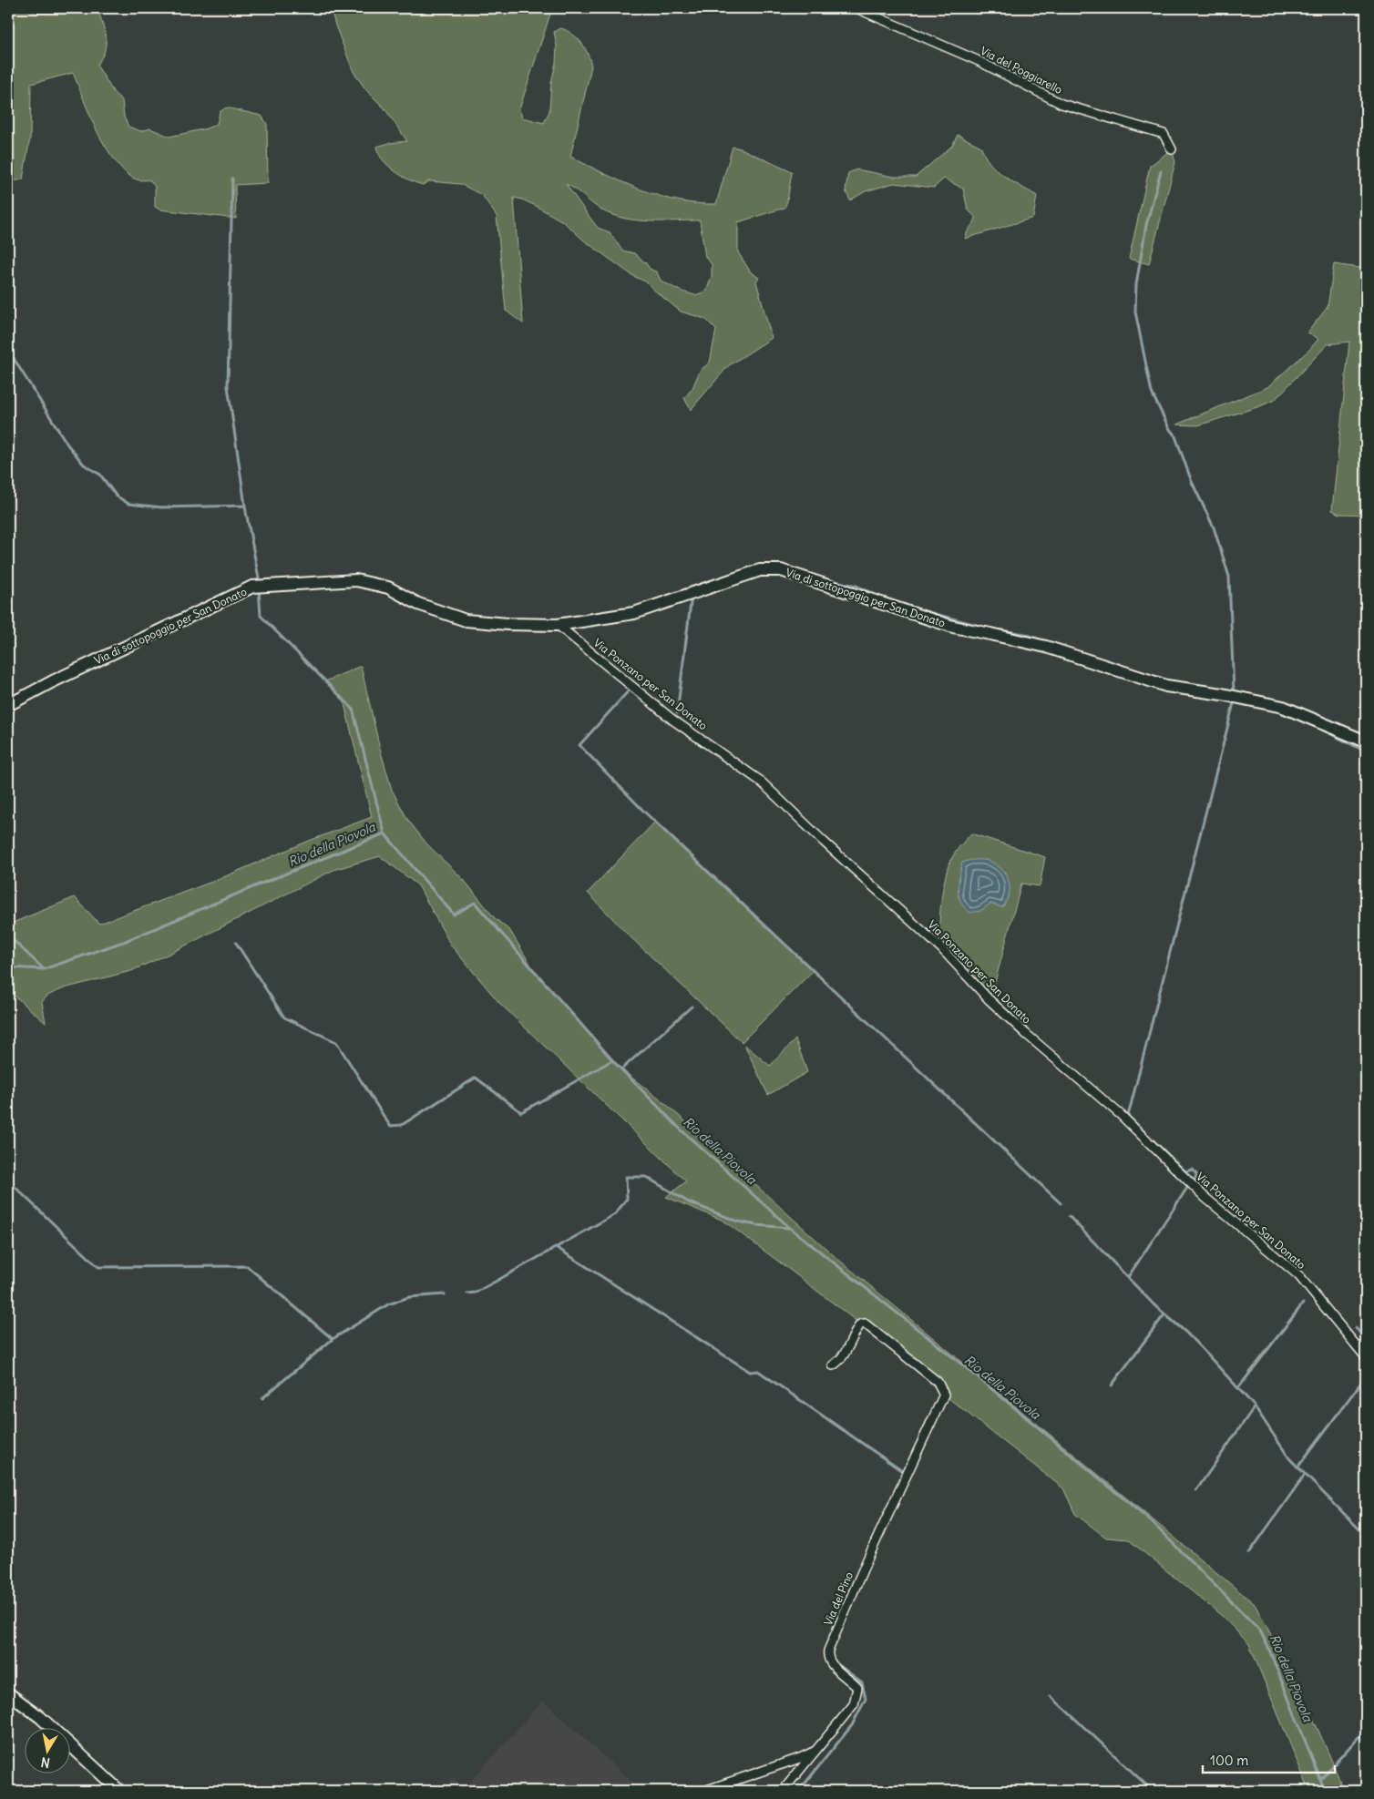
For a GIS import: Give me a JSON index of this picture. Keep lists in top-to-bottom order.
{
  "streets": {
    "street": [
      "Via del Poggiarello",
      "Via di sottopoggio per San Donato",
      "Via Ponzano per San Donato",
      "Via del Pino"
    ]
  },
  "crossings": [
    ["Via di sottopoggio per San Donato", "Via Ponzano per San Donato"]
  ],
  "water": ["Rio della Piovola"],
  "scale_bar": "100 m",
  "north": "bottom"
}
